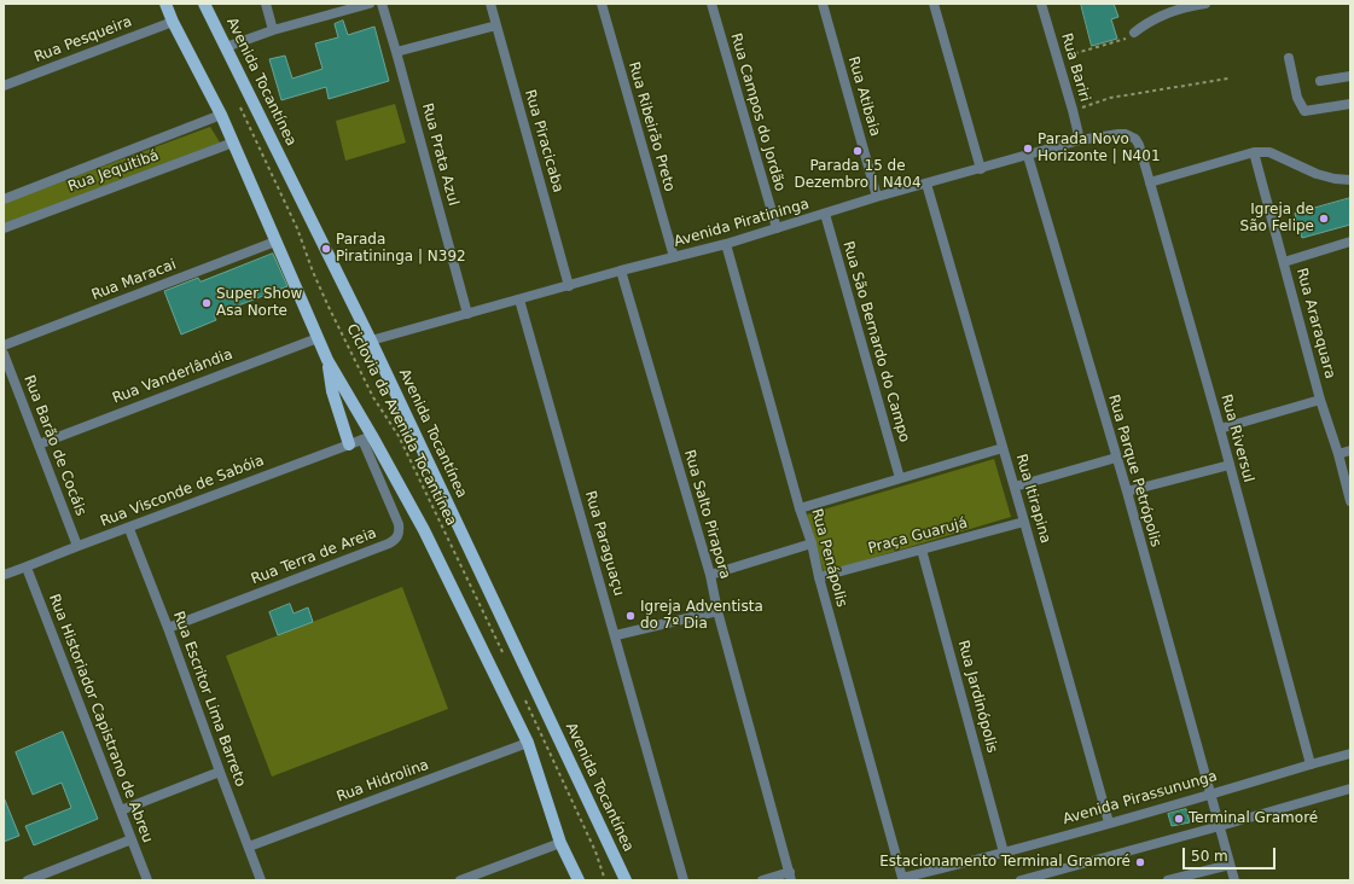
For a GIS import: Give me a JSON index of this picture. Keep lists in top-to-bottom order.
{
  "streets": {
    "main road": ["Avenida Tocantínea"],
    "street": [
      "Rua Pesqueira",
      "Rua Bariri",
      "Rua Atibaia",
      "Rua Campos do Jordão",
      "Rua Ribeirão Preto",
      "Rua Piracicaba",
      "Rua Prata Azul",
      "Rua Jequitibá",
      "Avenida Piratininga",
      "Rua Maracai",
      "Rua Araraquara",
      "Rua São Bernardo do Campo",
      "Rua Vanderlândia",
      "Rua Riversul",
      "Rua Barão de Cocáis",
      "Rua Parque Petrópolis",
      "Rua Visconde de Sabóia",
      "Rua Itirapina",
      "Rua Salto Pirapora",
      "Praça Guarujá",
      "Rua Paraguaçu",
      "Rua Terra de Areia",
      "Rua Penápolis",
      "Rua Jardinópolis",
      "Rua Escritor Lima Barreto",
      "Rua Historiador Capistrano de Abreu",
      "Rua Hidrolina",
      "Avenida Pirassununga"
    ],
    "path": ["Ciclovia da Avenida Tocantínea"]
  },
  "crossings": [
    ["Rua Bariri", "Avenida Piratininga"],
    ["Avenida Tocantínea", "Avenida Piratininga"],
    ["Rua Atibaia", "Avenida Piratininga"],
    ["Rua Campos do Jordão", "Avenida Piratininga"],
    ["Rua Ribeirão Preto", "Avenida Piratininga"],
    ["Rua Piracicaba", "Avenida Piratininga"],
    ["Rua Prata Azul", "Avenida Piratininga"],
    ["Avenida Piratininga", "Rua São Bernardo do Campo"],
    ["Avenida Piratininga", "Rua Riversul"],
    ["Avenida Piratininga", "Rua Parque Petrópolis"],
    ["Avenida Piratininga", "Rua Itirapina"],
    ["Avenida Piratininga", "Rua Salto Pirapora"],
    ["Avenida Piratininga", "Rua Paraguaçu"],
    ["Avenida Piratininga", "Rua Penápolis"],
    ["Rua Vanderlândia", "Rua Barão de Cocáis"],
    ["Rua Riversul", "Avenida Pirassununga"],
    ["Rua Barão de Cocáis", "Rua Visconde de Sabóia"],
    ["Rua Parque Petrópolis", "Avenida Pirassununga"],
    ["Rua Visconde de Sabóia", "Rua Terra de Areia"],
    ["Rua Visconde de Sabóia", "Rua Escritor Lima Barreto"],
    ["Rua Visconde de Sabóia", "Rua Historiador Capistrano de Abreu"],
    ["Rua Itirapina", "Praça Guarujá"],
    ["Rua Itirapina", "Avenida Pirassununga"],
    ["Praça Guarujá", "Rua Penápolis"],
    ["Praça Guarujá", "Rua Jardinópolis"],
    ["Rua Terra de Areia", "Rua Escritor Lima Barreto"],
    ["Rua Penápolis", "Avenida Pirassununga"],
    ["Rua Jardinópolis", "Avenida Pirassununga"],
    ["Rua Escritor Lima Barreto", "Rua Hidrolina"]
  ],
  "places": [
    "Parada Novo Horizonte | N401",
    "Parada 15 de Dezembro | N404",
    "Igreja de São Felipe",
    "Parada Piratininga | N392",
    "Super Show Asa Norte",
    "Igreja Adventista do 7º Dia",
    "Terminal Gramoré",
    "Estacionamento Terminal Gramoré"
  ],
  "scale_bar": "50 m"
}
